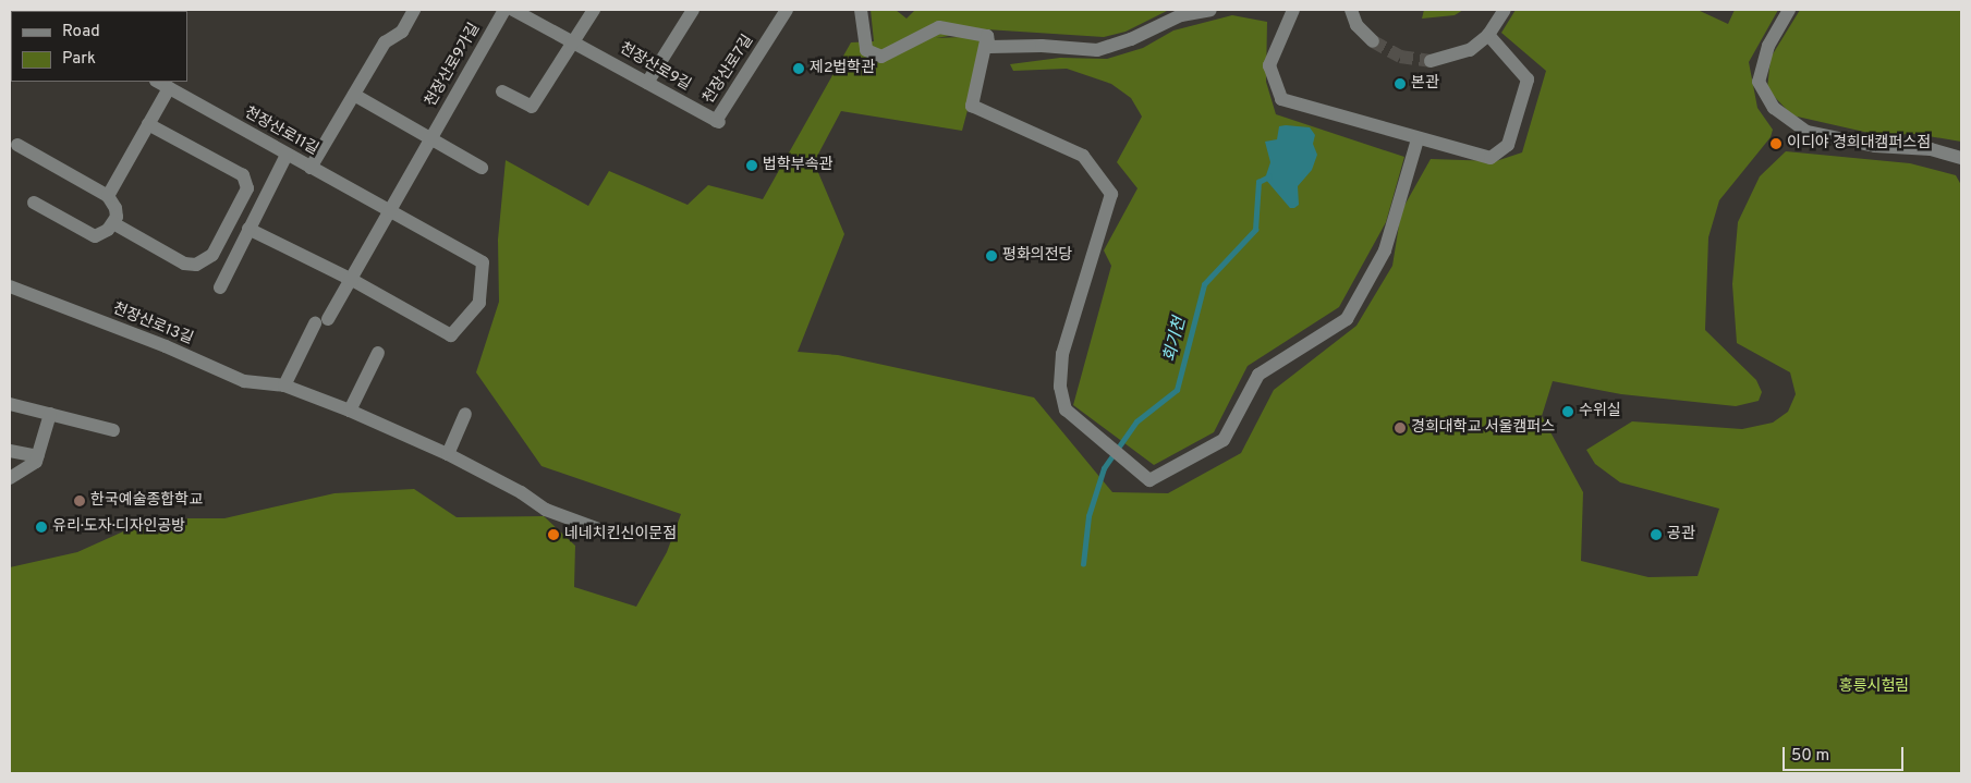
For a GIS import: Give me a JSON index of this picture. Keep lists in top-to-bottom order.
{
  "streets": {
    "street": [
      "천장산로9가길",
      "천장산로9길",
      "천장산로7길",
      "천장산로11길",
      "천장산로13길"
    ]
  },
  "crossings": [
    ["천장산로9가길", "천장산로11길"],
    ["천장산로9가길", "천장산로13길"],
    ["천장산로9길", "천장산로7길"]
  ],
  "water": ["회기천"],
  "parks": ["홍릉시험림"],
  "places": [
    "제2법학관",
    "본관",
    "이디야 경희대캠퍼스점",
    "법학부속관",
    "평화의전당",
    "수위실",
    "경희대학교 서울캠퍼스",
    "한국예술종합학교",
    "유리·도자·디자인공방",
    "네네치킨신이문점",
    "공관"
  ],
  "legend": ["Road", "Park"],
  "scale_bar": "50 m"
}
